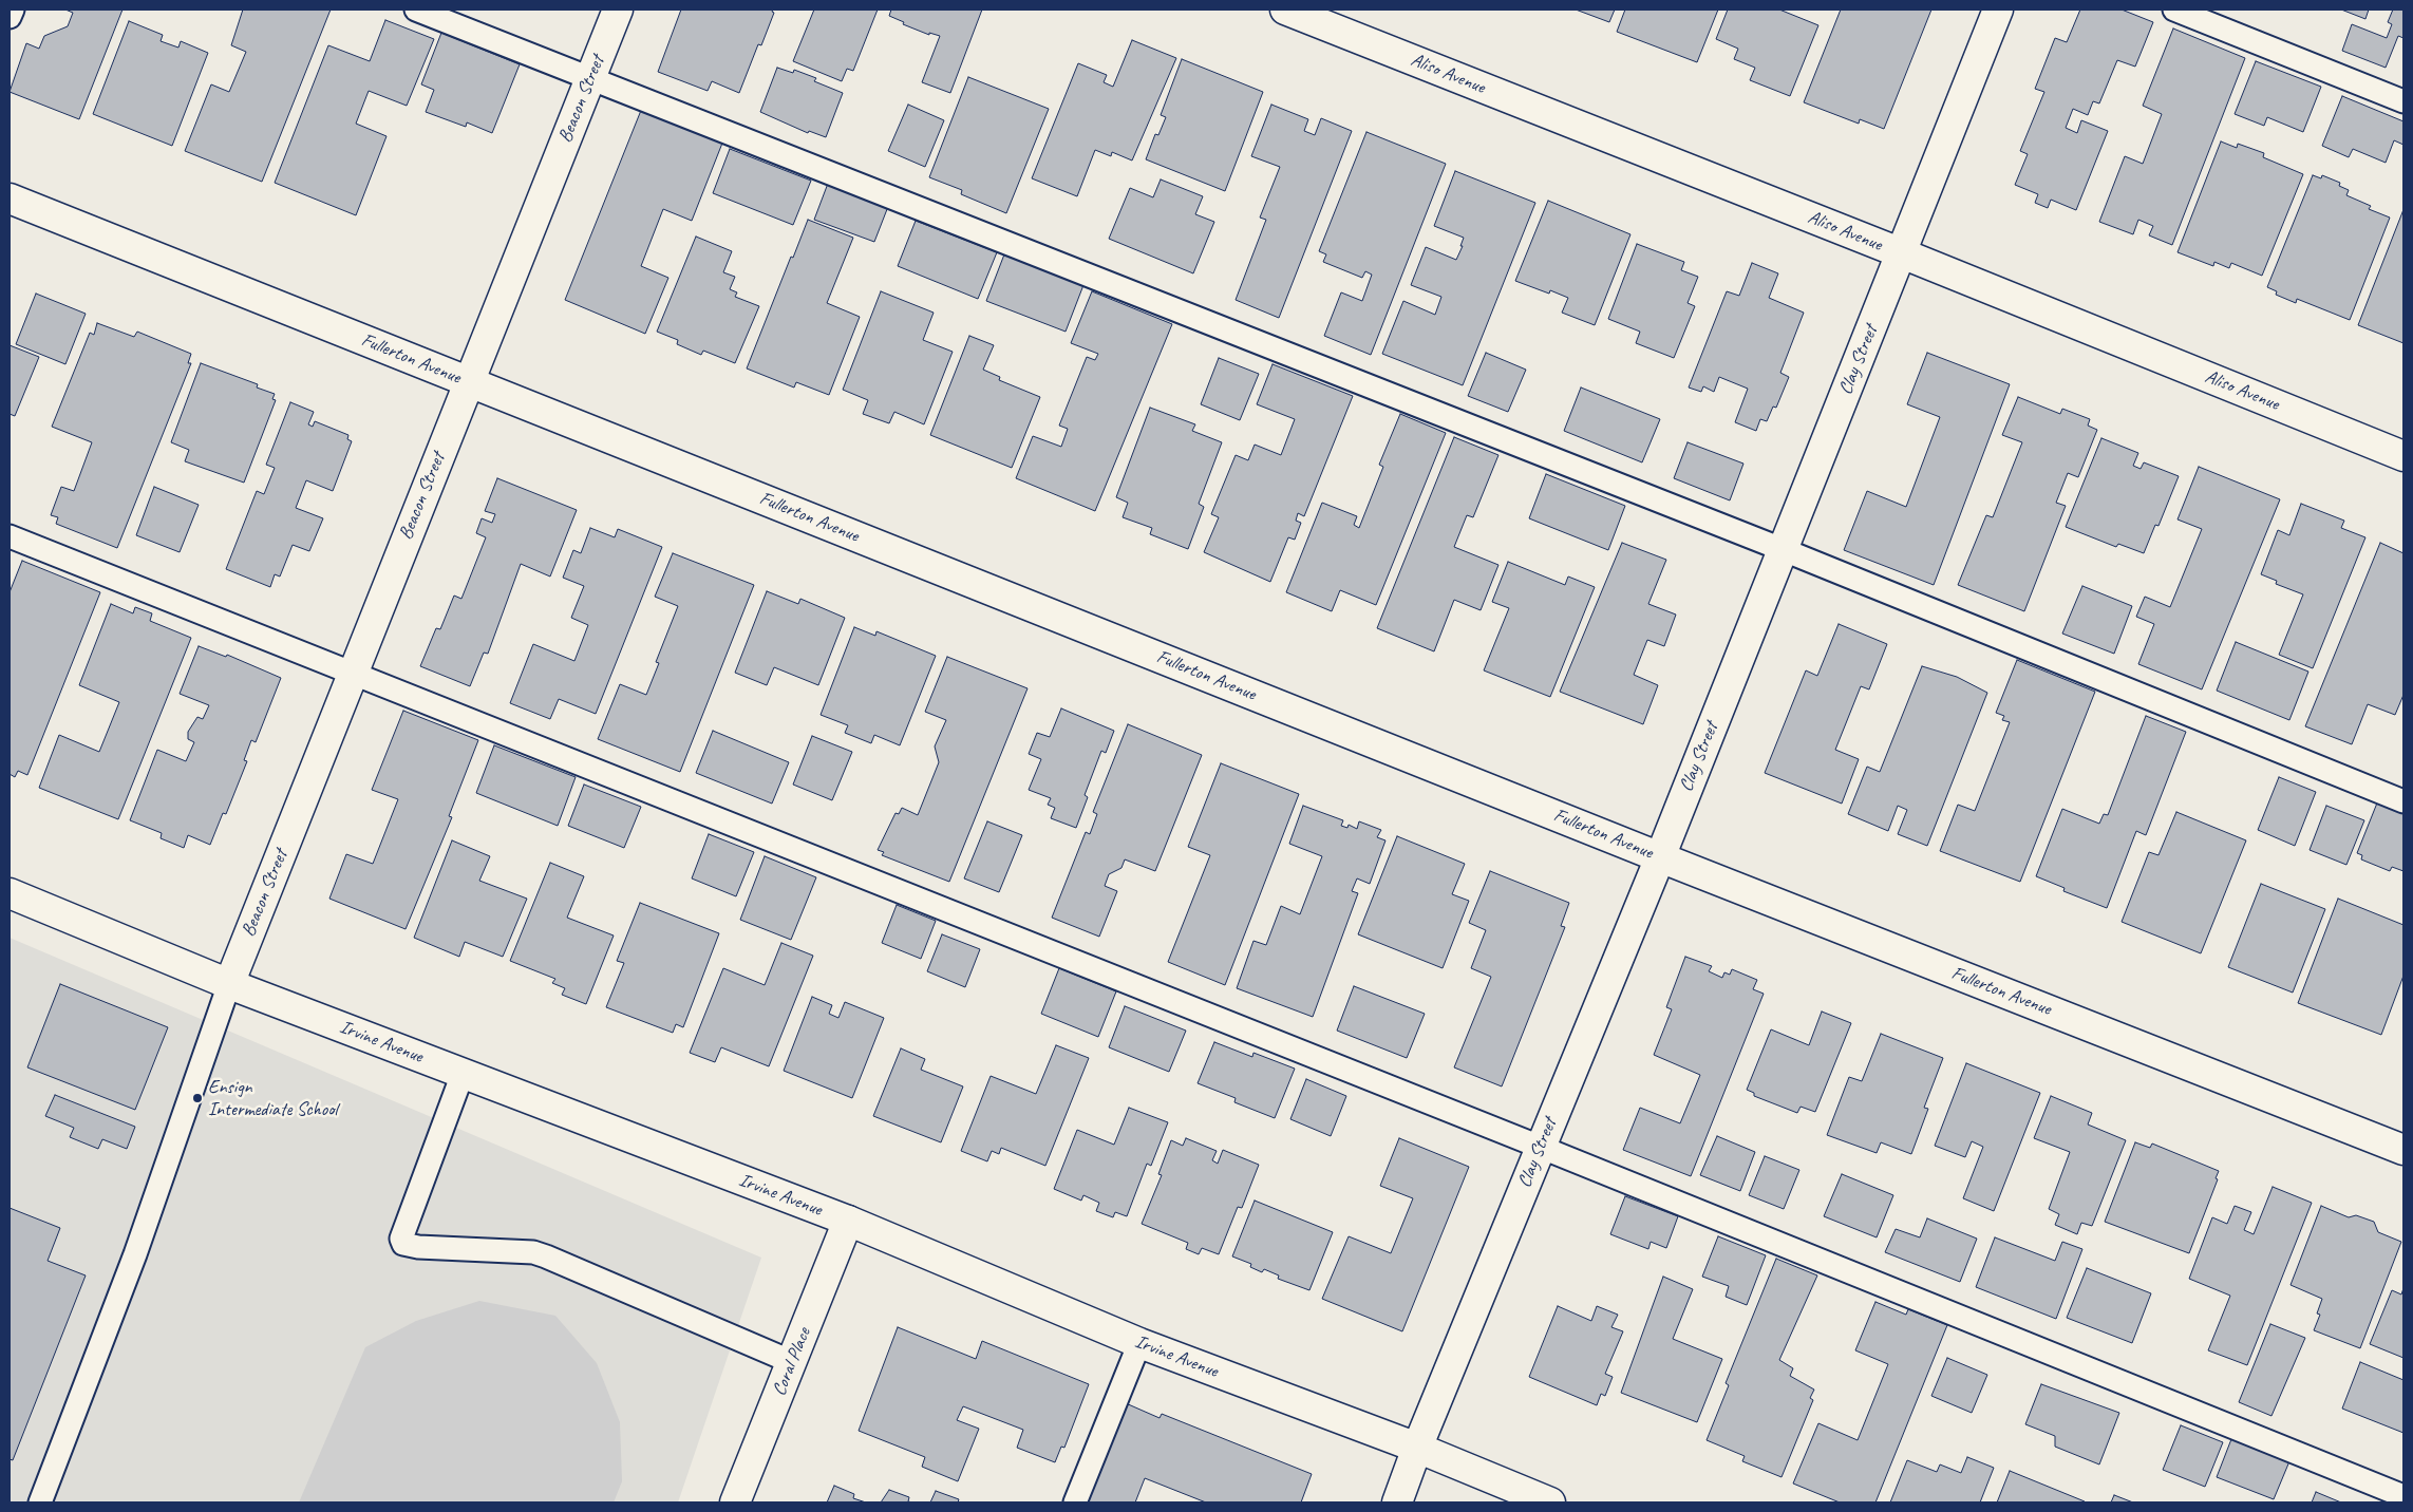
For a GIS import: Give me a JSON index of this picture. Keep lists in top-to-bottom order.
{
  "streets": {
    "street": [
      "Aliso Avenue",
      "Beacon Street",
      "Fullerton Avenue",
      "Clay Street",
      "Irvine Avenue",
      "Coral Place"
    ]
  },
  "crossings": [
    ["Aliso Avenue", "Clay Street"],
    ["Beacon Street", "Fullerton Avenue"],
    ["Beacon Street", "Irvine Avenue"],
    ["Fullerton Avenue", "Clay Street"],
    ["Clay Street", "Irvine Avenue"],
    ["Irvine Avenue", "Coral Place"]
  ],
  "places": ["Ensign Intermediate School"]
}
